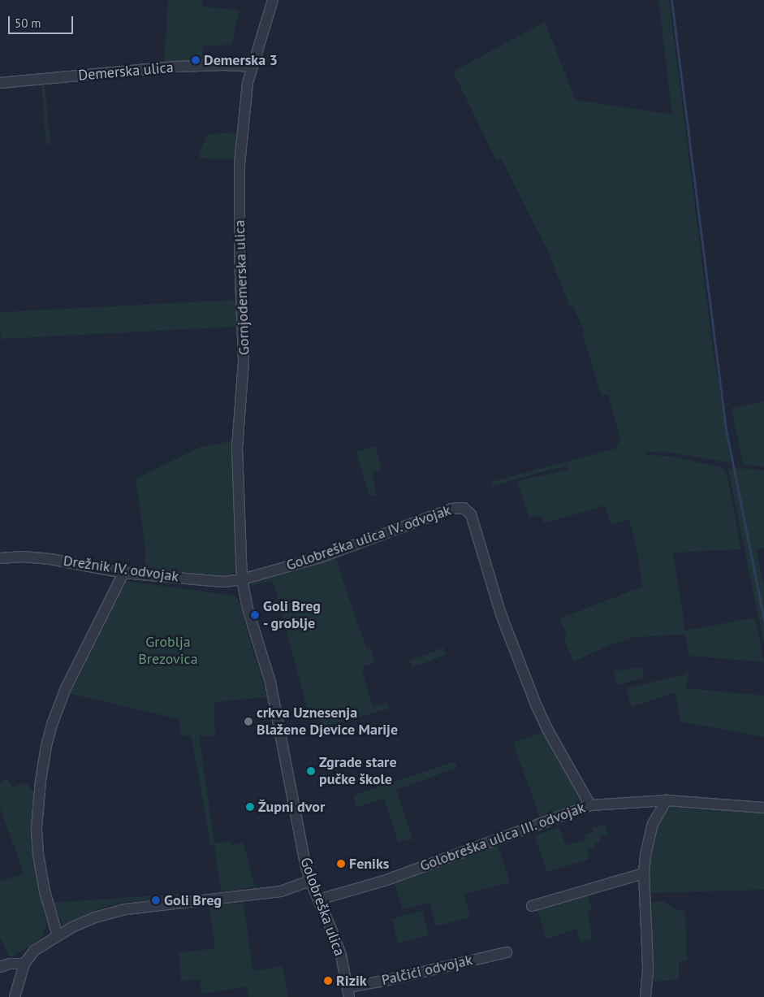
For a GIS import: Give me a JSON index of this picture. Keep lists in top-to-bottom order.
{
  "streets": {
    "street": [
      "Demerska ulica",
      "Gornjodemerska ulica",
      "Golobreška ulica IV. odvojak",
      "Drežnik IV. odvojak",
      "Golobreška ulica III. odvojak",
      "Golobreška ulica",
      "Palčići odvojak"
    ]
  },
  "crossings": [
    ["Demerska ulica", "Gornjodemerska ulica"],
    ["Gornjodemerska ulica", "Golobreška ulica IV. odvojak"],
    ["Gornjodemerska ulica", "Drežnik IV. odvojak"],
    ["Gornjodemerska ulica", "Golobreška ulica"],
    ["Golobreška ulica IV. odvojak", "Drežnik IV. odvojak"],
    ["Golobreška ulica IV. odvojak", "Golobreška ulica III. odvojak"],
    ["Golobreška ulica IV. odvojak", "Golobreška ulica"],
    ["Drežnik IV. odvojak", "Golobreška ulica"],
    ["Golobreška ulica III. odvojak", "Golobreška ulica"],
    ["Golobreška ulica", "Palčići odvojak"]
  ],
  "parks": ["Groblja Brezovica"],
  "places": [
    "Demerska 3",
    "Goli Breg - groblje",
    "crkva Uznesenja Blažene Djevice Marije",
    "Zgrade stare pučke škole",
    "Župni dvor",
    "Feniks",
    "Goli Breg",
    "Rizik"
  ],
  "scale_bar": "50 m"
}
